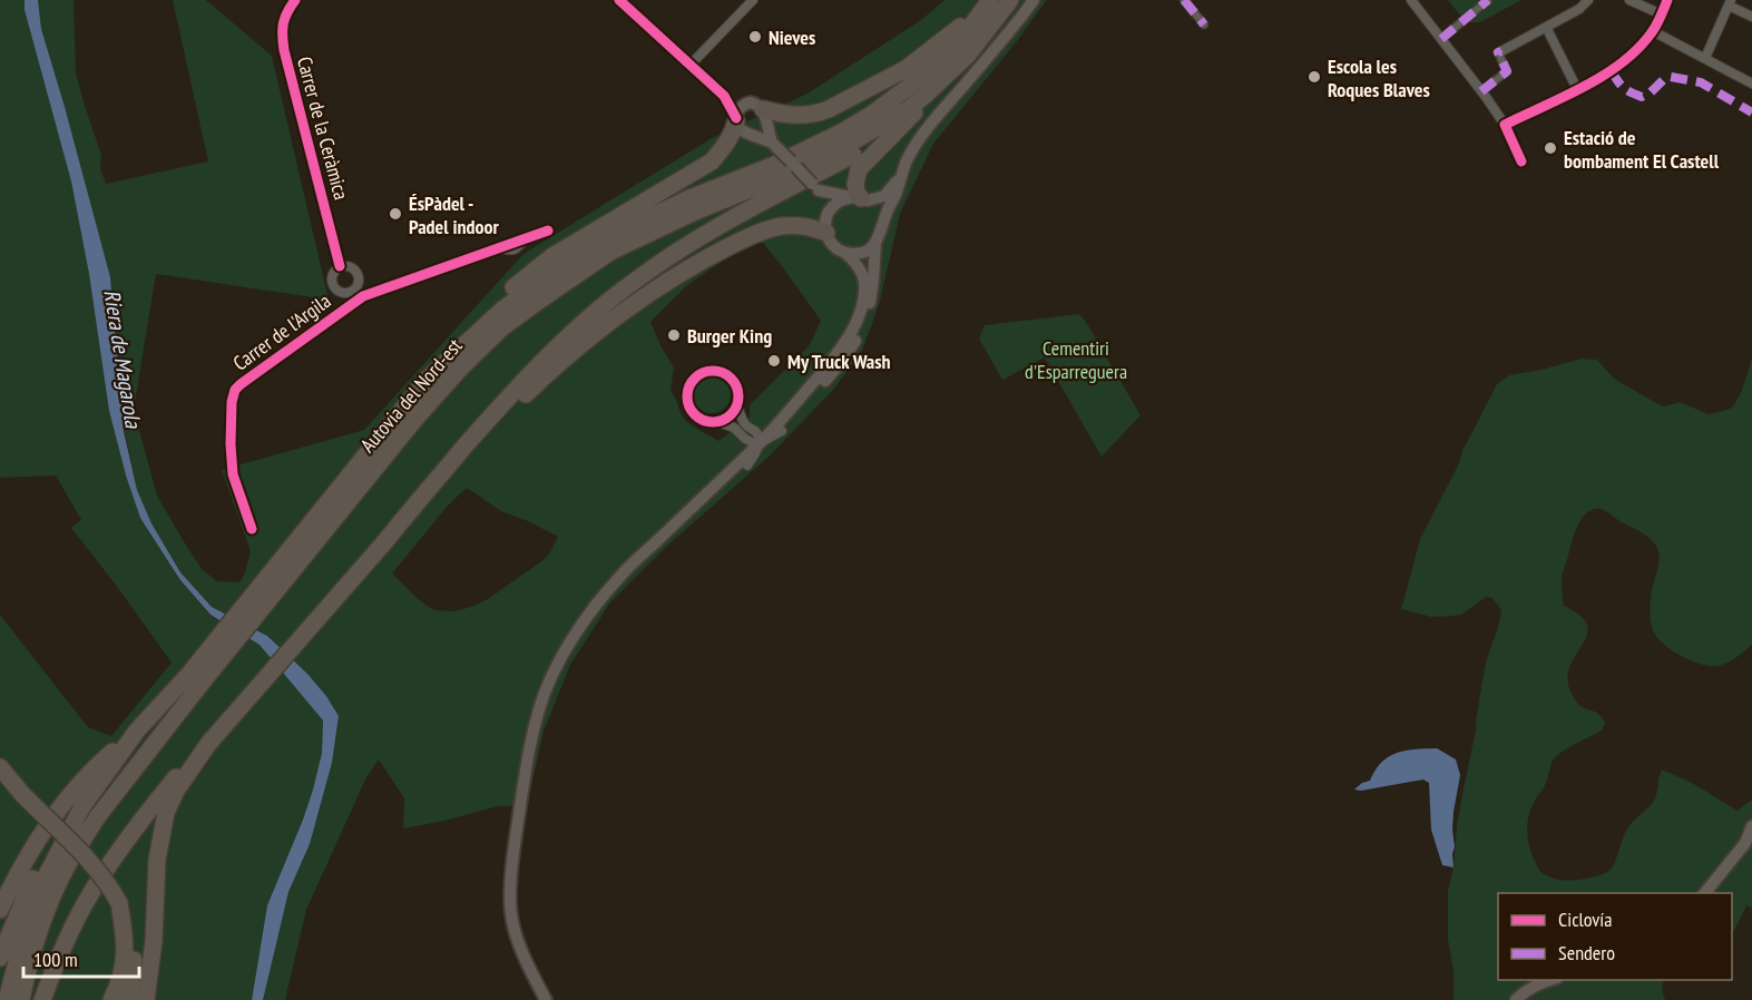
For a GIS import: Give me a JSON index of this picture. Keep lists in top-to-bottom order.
{
  "streets": {
    "highway": ["Autovia del Nord-est"],
    "street": ["Carrer de la Ceràmica", "Carrer de l'Argila"]
  },
  "water": ["Riera de Magarola"],
  "parks": ["Cementiri d'Esparreguera"],
  "places": [
    "Nieves",
    "Escola les Roques Blaves",
    "Estació de bombament El Castell",
    "ÉsPàdel - Padel indoor",
    "Burger King",
    "My Truck Wash"
  ],
  "legend": ["Ciclovía", "Sendero"],
  "scale_bar": "100 m"
}
